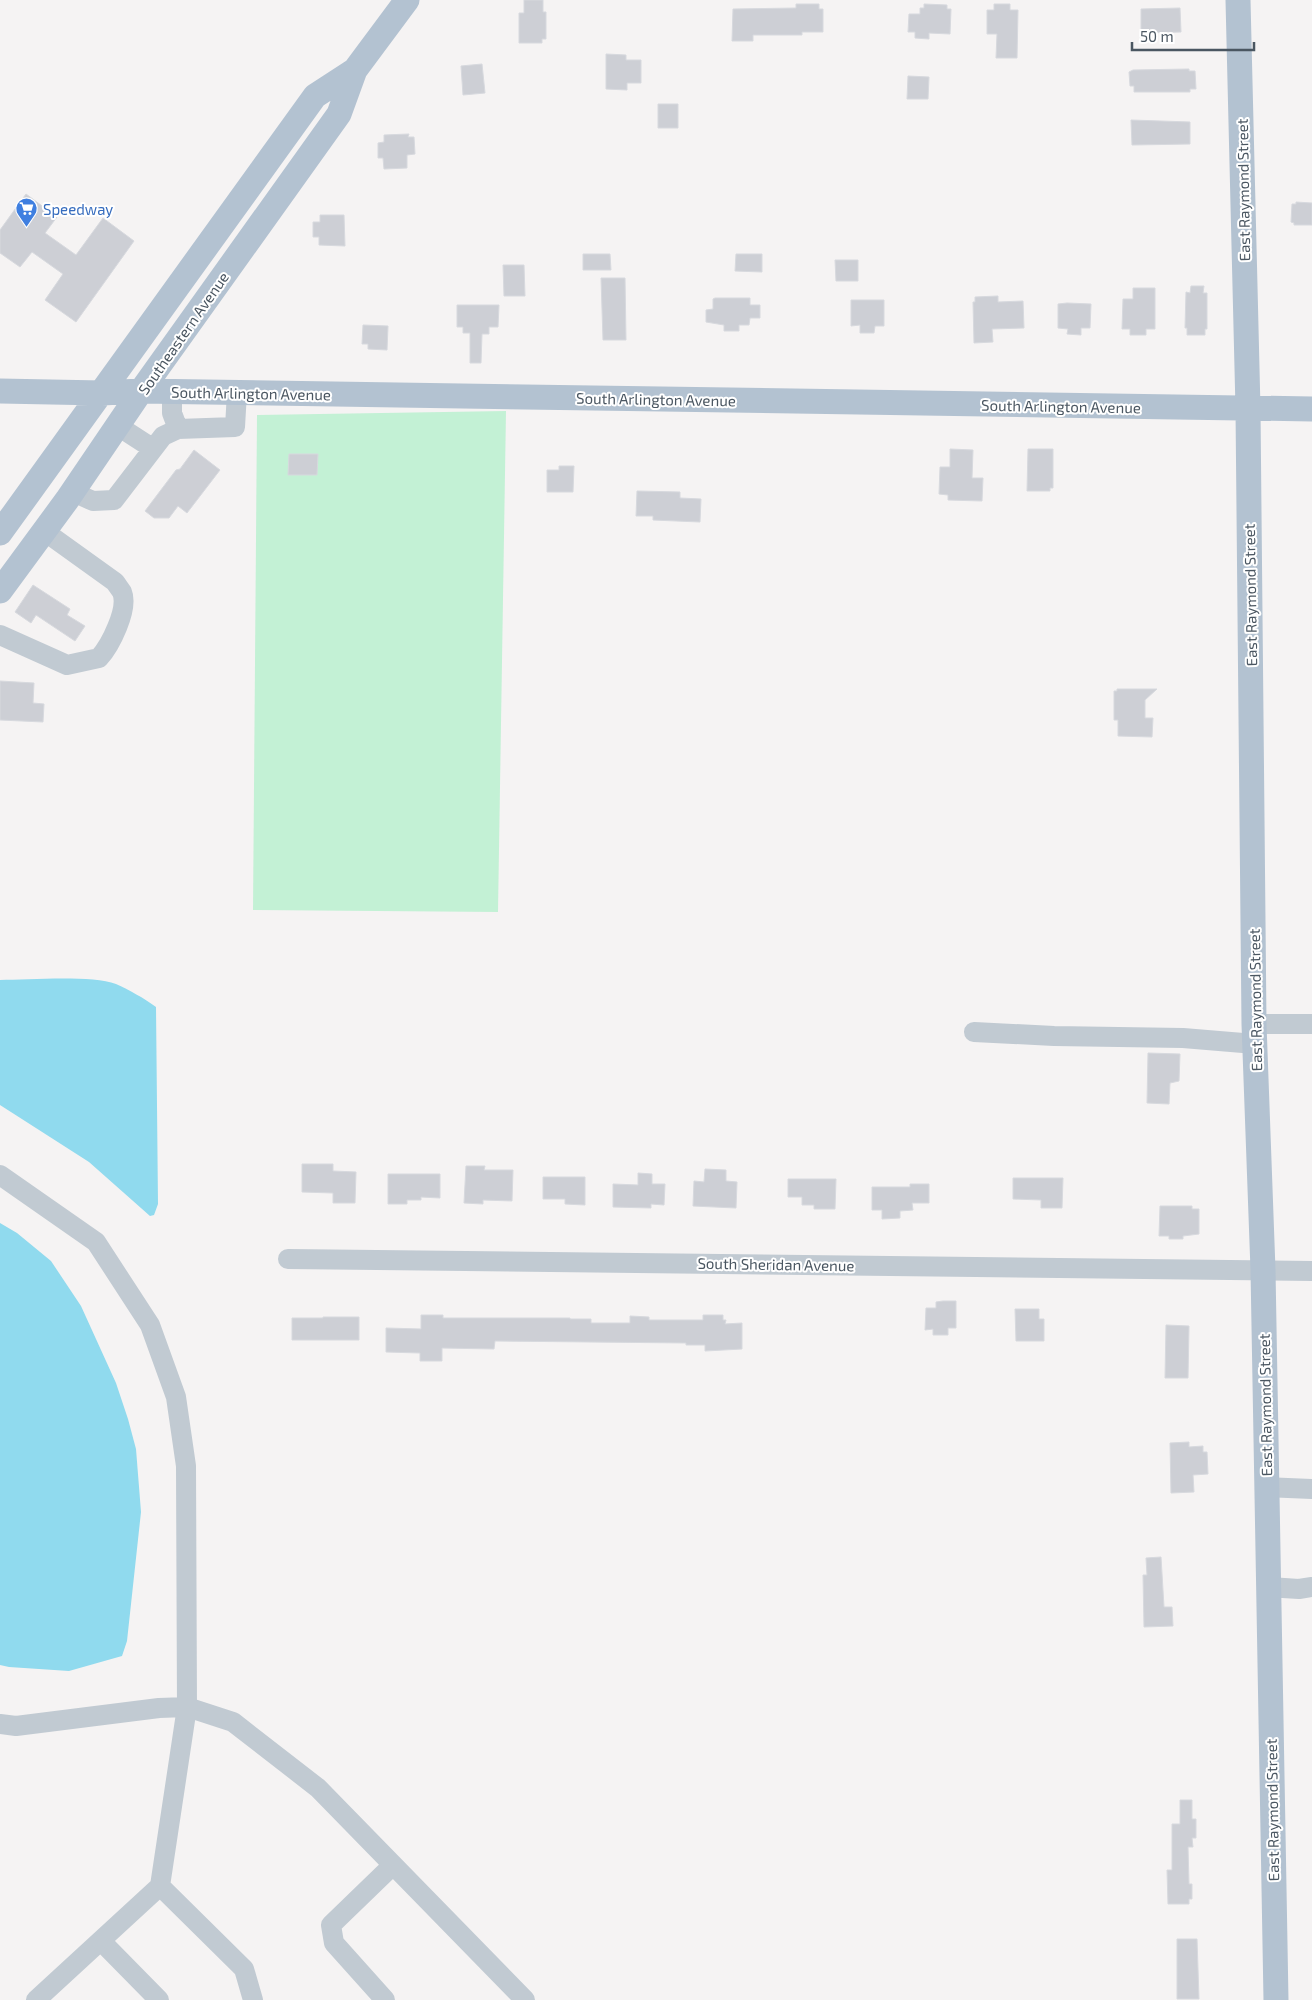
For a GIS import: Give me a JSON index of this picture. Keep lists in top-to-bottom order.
{
  "streets": {
    "main road": ["East Raymond Street", "Southeastern Avenue", "South Arlington Avenue"],
    "street": ["South Sheridan Avenue"]
  },
  "crossings": [
    ["East Raymond Street", "South Arlington Avenue"],
    ["East Raymond Street", "South Sheridan Avenue"],
    ["Southeastern Avenue", "South Arlington Avenue"]
  ],
  "places": {
    "supermarket": ["Speedway"]
  },
  "scale_bar": "50 m"
}
